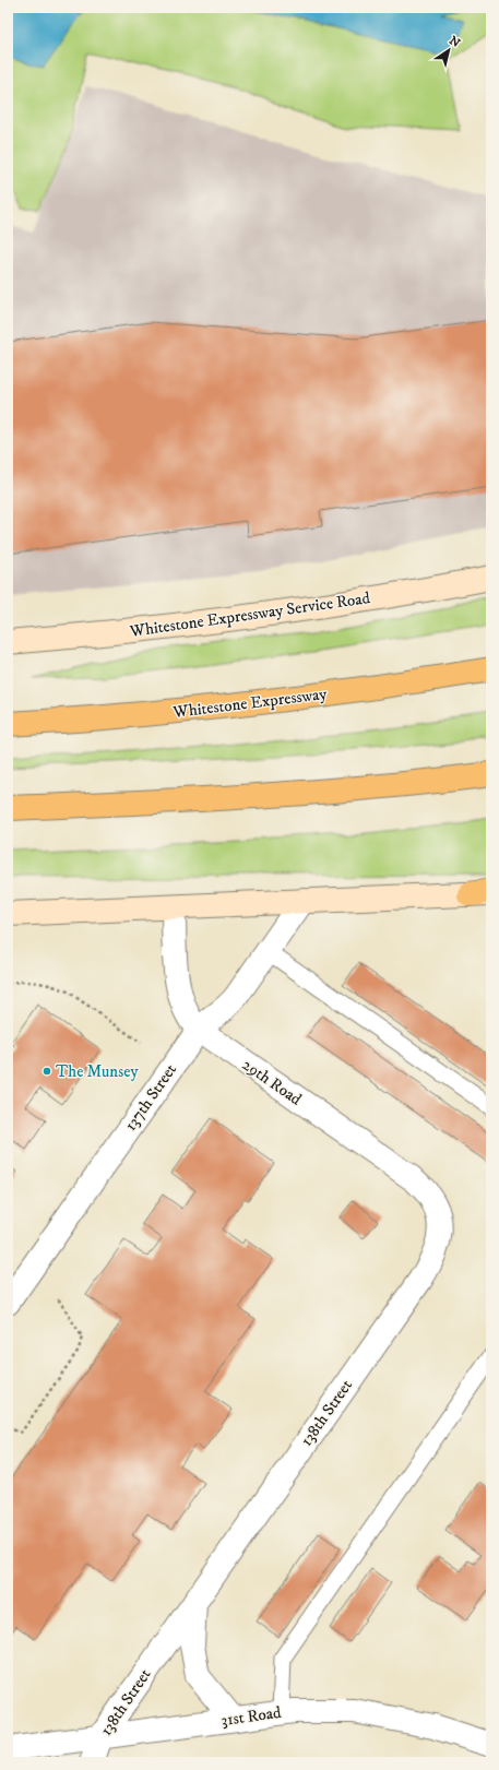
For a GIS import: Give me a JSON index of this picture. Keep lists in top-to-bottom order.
{
  "streets": {
    "highway": ["Whitestone Expressway"],
    "main road": ["Whitestone Expressway Service Road"],
    "street": [
      "29th Road",
      "137th Street",
      "138th Street",
      "31st Road"
    ]
  },
  "crossings": [
    ["29th Road", "137th Street"],
    ["29th Road", "138th Street"],
    ["138th Street", "31st Road"]
  ],
  "places": ["The Munsey"],
  "north": "top right"
}
